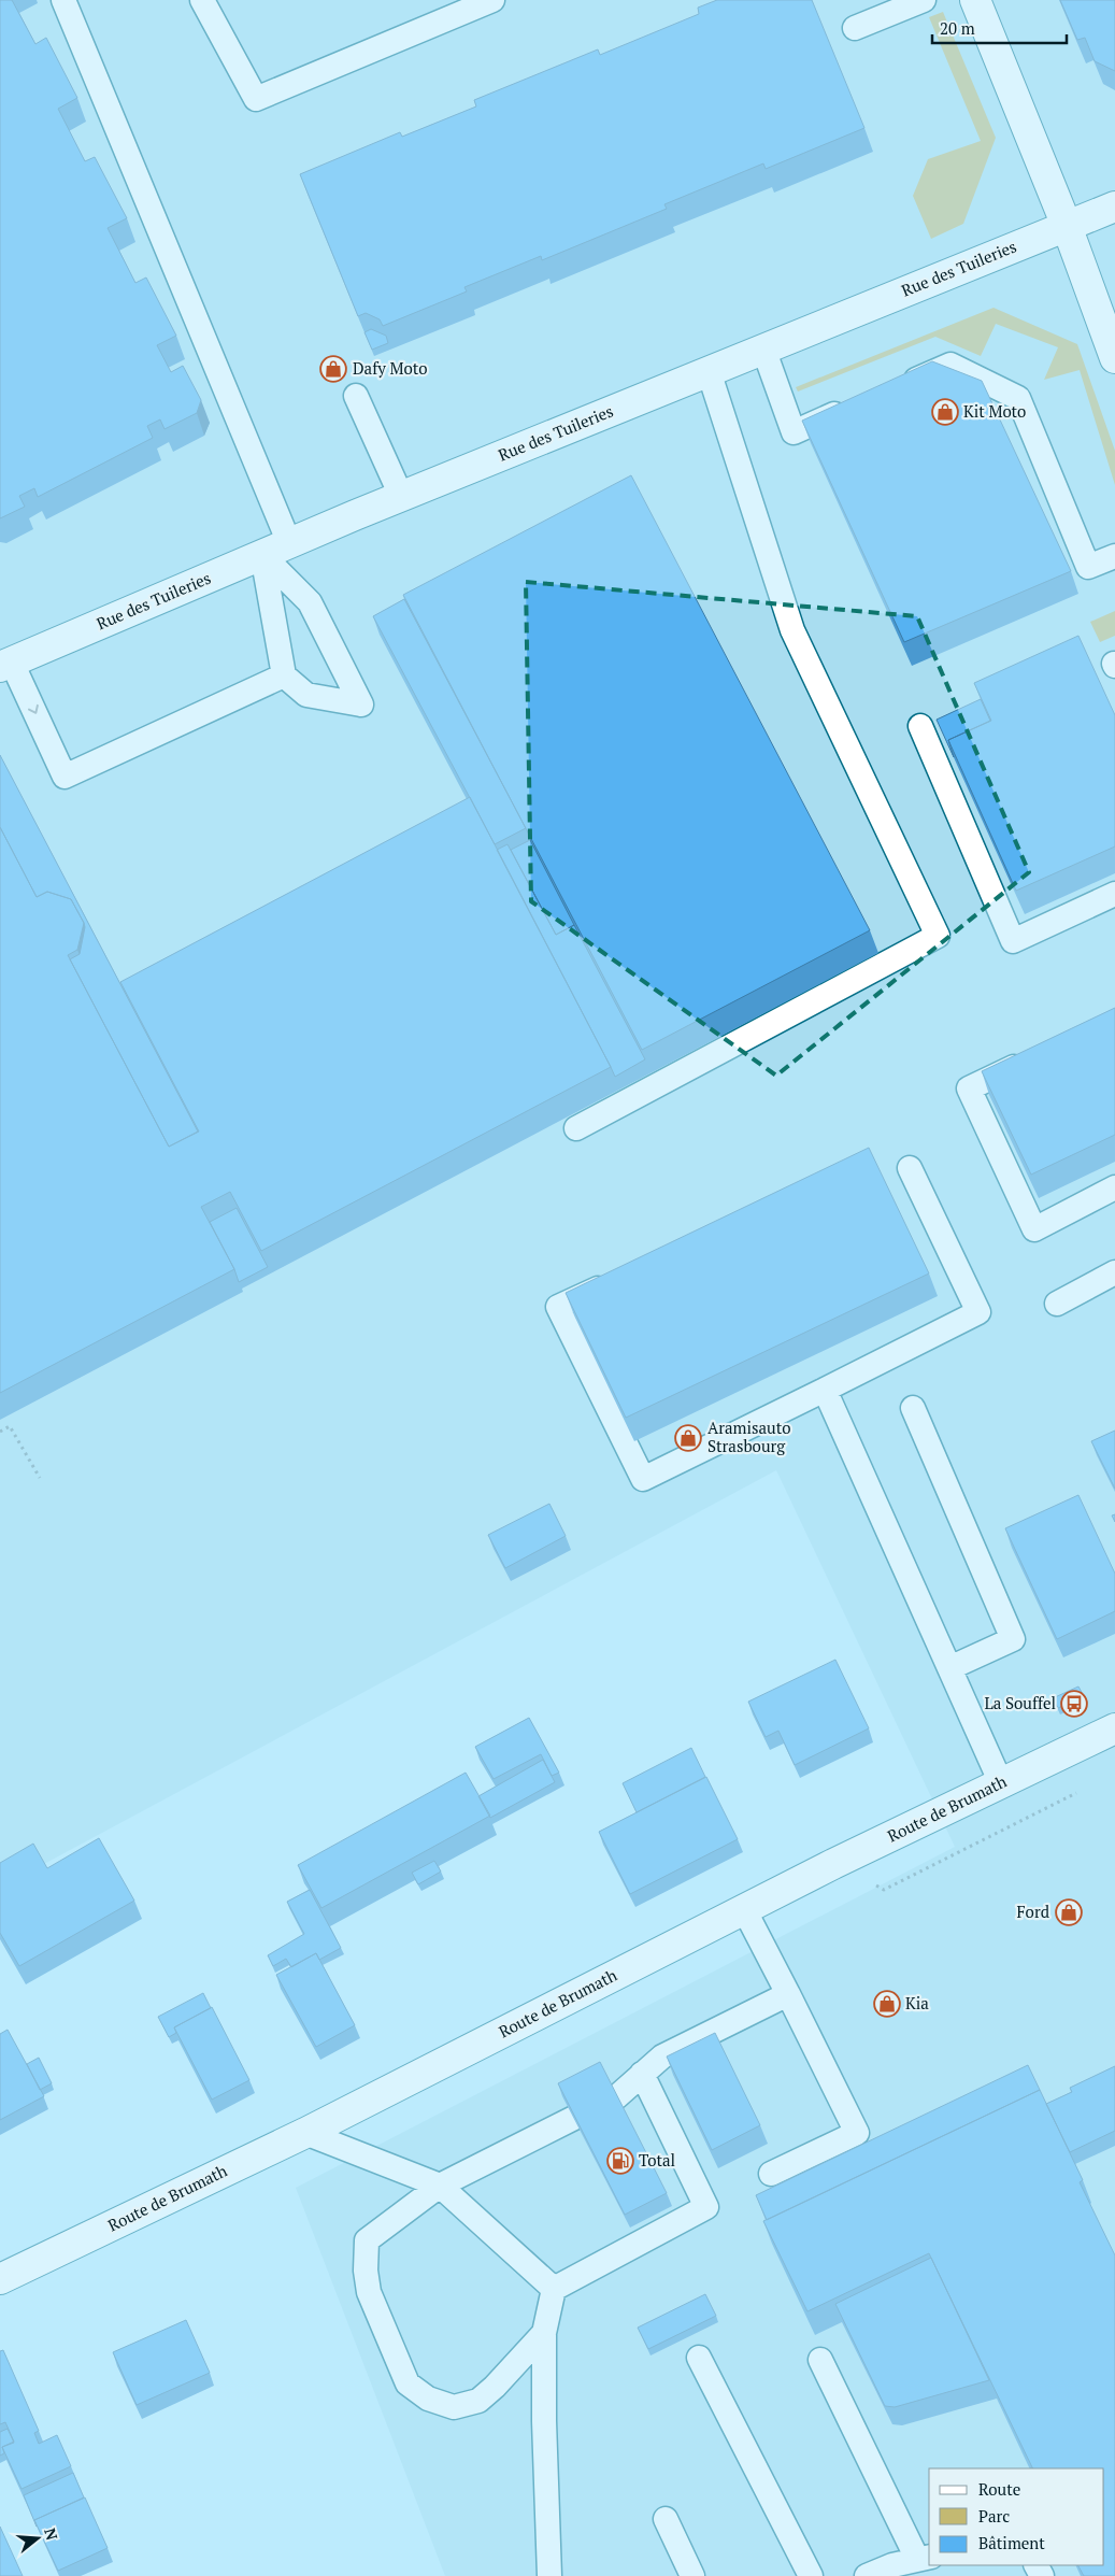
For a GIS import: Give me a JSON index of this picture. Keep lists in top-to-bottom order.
{
  "streets": {
    "street": ["Rue des Tuileries", "Route de Brumath"]
  },
  "places": {
    "shop": [
      "Dafy Moto",
      "Kit Moto",
      "Aramisauto Strasbourg",
      "Ford",
      "Kia"
    ],
    "bus stop": ["La Souffel"],
    "fuel station": ["Total"]
  },
  "legend": ["Route", "Parc", "Bâtiment"],
  "scale_bar": "20 m",
  "north": "right"
}
